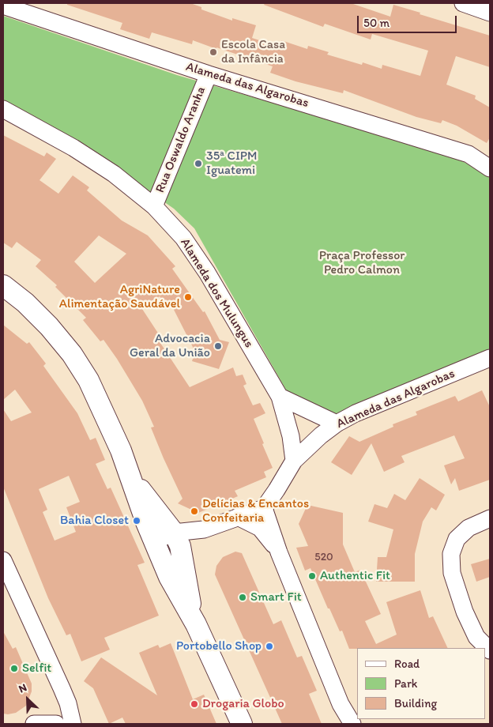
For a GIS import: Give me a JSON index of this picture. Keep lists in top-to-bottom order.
{
  "streets": {
    "street": ["Alameda das Algarobas", "Rua Oswaldo Aranha", "Alameda dos Mulungus"]
  },
  "crossings": [
    ["Alameda das Algarobas", "Rua Oswaldo Aranha"],
    ["Alameda das Algarobas", "Alameda dos Mulungus"],
    ["Rua Oswaldo Aranha", "Alameda dos Mulungus"]
  ],
  "parks": ["Praça Professor Pedro Calmon"],
  "places": [
    "Escola Casa da Infância",
    "35ª CIPM Iguatemi",
    "AgriNature Alimentação Saudável",
    "Advocacia Geral da União",
    "Delícias & Encantos Confeitaria",
    "Bahia Closet",
    "Authentic Fit",
    "Smart Fit",
    "Portobello Shop",
    "Selfit",
    "Drogaria Globo"
  ],
  "house_numbers": ["520"],
  "legend": ["Road", "Park", "Building"],
  "scale_bar": "50 m",
  "north": "top left"
}
